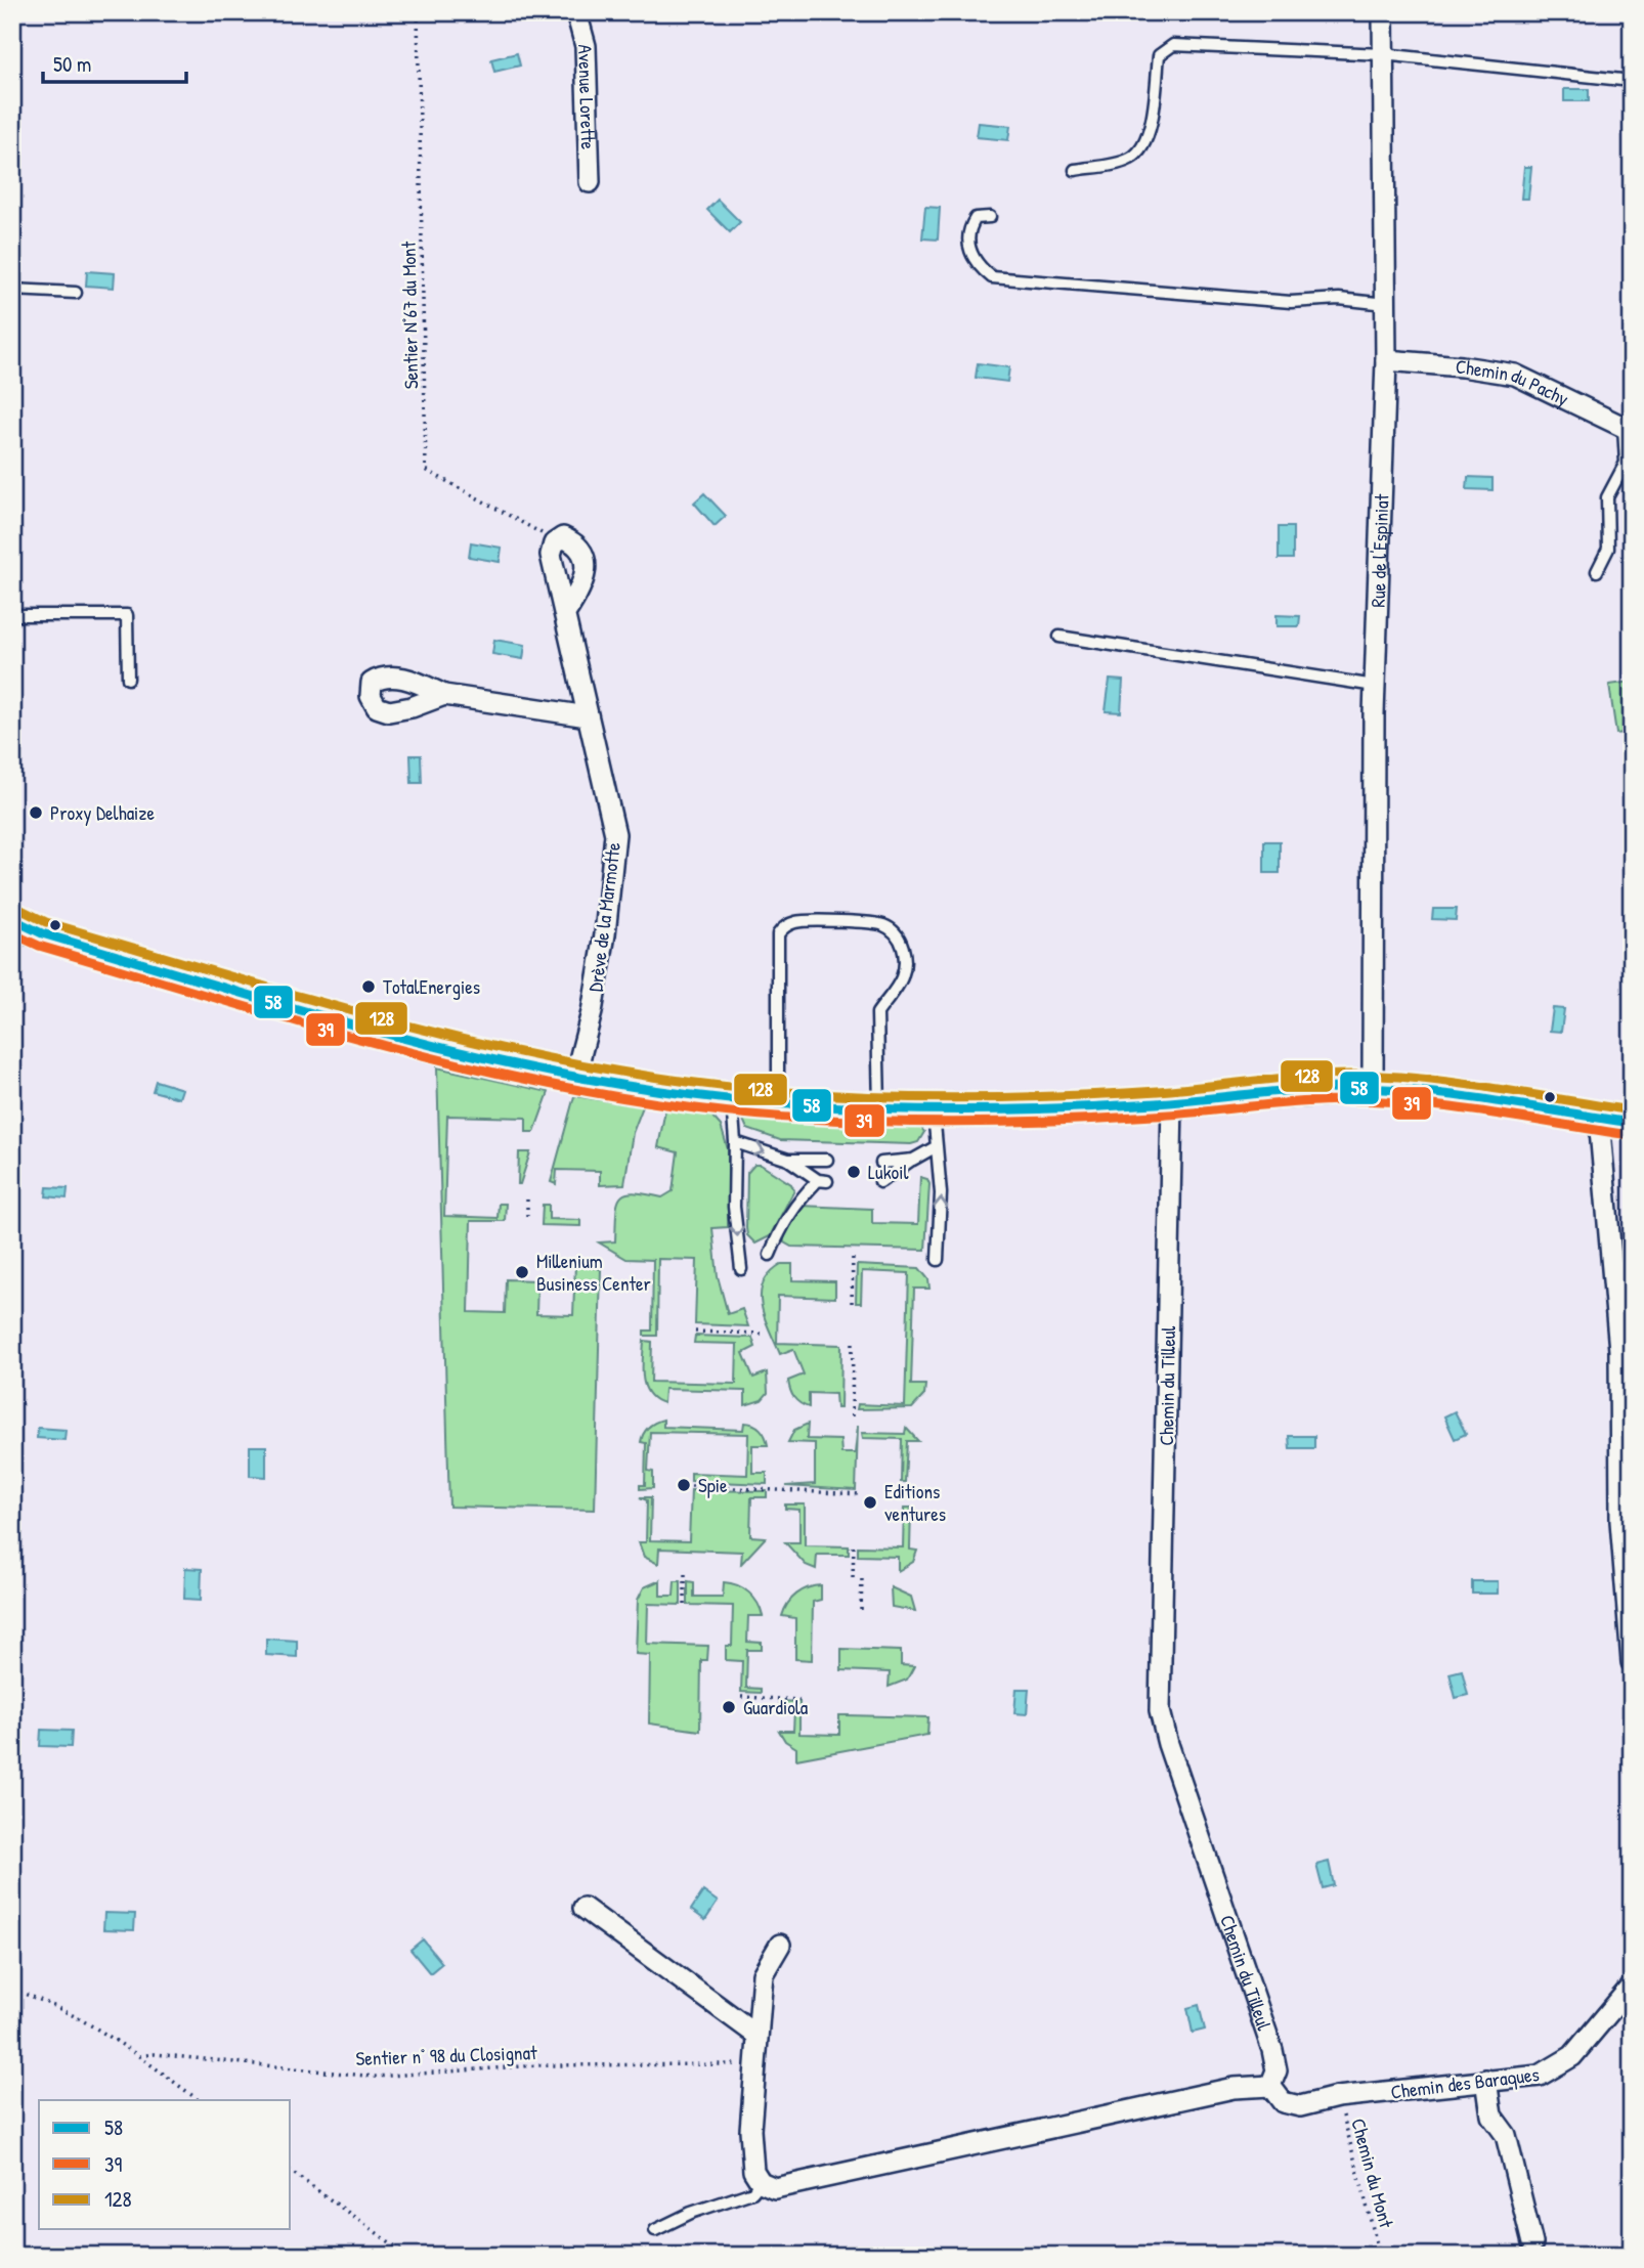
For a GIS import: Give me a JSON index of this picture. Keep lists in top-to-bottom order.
{
  "streets": {
    "street": [
      "Avenue Lorette",
      "Chemin du Pachy",
      "Rue de l'Espiniat",
      "Drève de la Marmotte",
      "Chemin du Tilleul",
      "Chemin des Baraques"
    ],
    "path": ["Sentier N°67 du Mont", "Sentier n° 98 du Closignat", "Chemin du Mont"]
  },
  "crossings": [
    ["Sentier N°67 du Mont", "Drève de la Marmotte"],
    ["Chemin du Pachy", "Rue de l'Espiniat"],
    ["Chemin du Tilleul", "Chemin des Baraques"],
    ["Chemin des Baraques", "Chemin du Mont"]
  ],
  "places": [
    "Proxy Delhaize",
    "TotalEnergies",
    "Lukoil",
    "Millenium Business Center",
    "Spie",
    "Editions ventures",
    "Guardiola"
  ],
  "lines": ["transit line 128", "transit line 58", "transit line 39"],
  "legend": ["58", "39", "128"],
  "scale_bar": "50 m"
}
